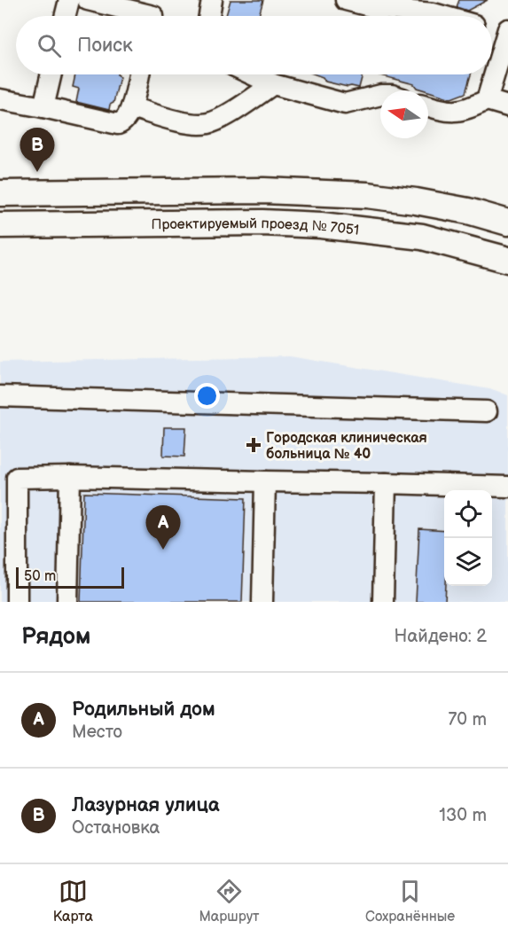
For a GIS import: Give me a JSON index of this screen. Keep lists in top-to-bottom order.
{
  "streets": {
    "main road": ["Проектируемый проезд № 7051"]
  },
  "places": {
    "health": ["Городская клиническая больница № 40"]
  },
  "scale_bar": "50 m",
  "north": "left",
  "page": {
    "search": "Поиск",
    "pins": ["B", "A"],
    "scale": "50 m",
    "heading": ["Рядом", "Найдено: 2"],
    "list": [
      {
        "mark": "A",
        "name": "Родильный дом",
        "note": "Место",
        "value": "70 m"
      },
      {
        "mark": "B",
        "name": "Лазурная улица",
        "note": "Остановка",
        "value": "130 m"
      }
    ],
    "nav": ["Карта", "Маршрут", "Сохранённые"]
  }
}
